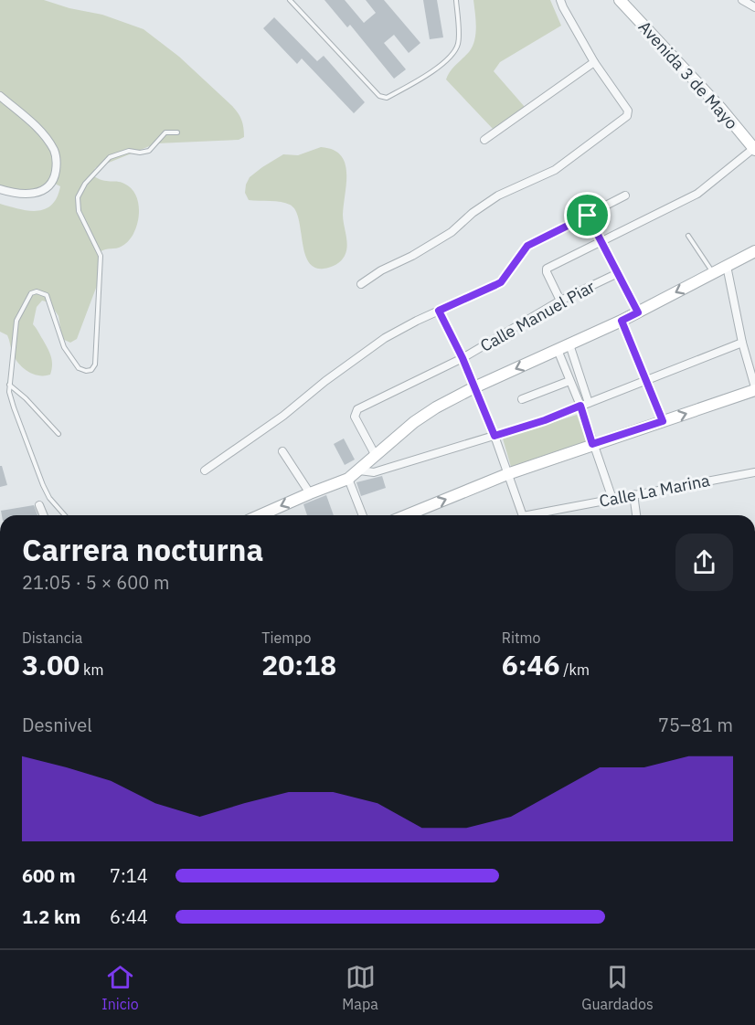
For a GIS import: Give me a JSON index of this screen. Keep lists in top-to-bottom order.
{
  "streets": {
    "street": ["Avenida 3 de Mayo", "Calle Manuel Piar", "Calle La Marina"]
  },
  "page": {
    "heading": ["Carrera nocturna", "21:05 · 5 × 600 m"],
    "stats": [
      ["Distancia", "3.00 km"],
      ["Tiempo", "20:18"],
      ["Ritmo", "6:46 /km"]
    ],
    "chart": ["Desnivel", "75–81 m"],
    "list": [
      {
        "name": "600 m",
        "note": "7:14"
      },
      {
        "name": "1.2 km",
        "note": "6:44"
      }
    ],
    "tabs": ["Inicio", "Mapa", "Guardados"]
  }
}
